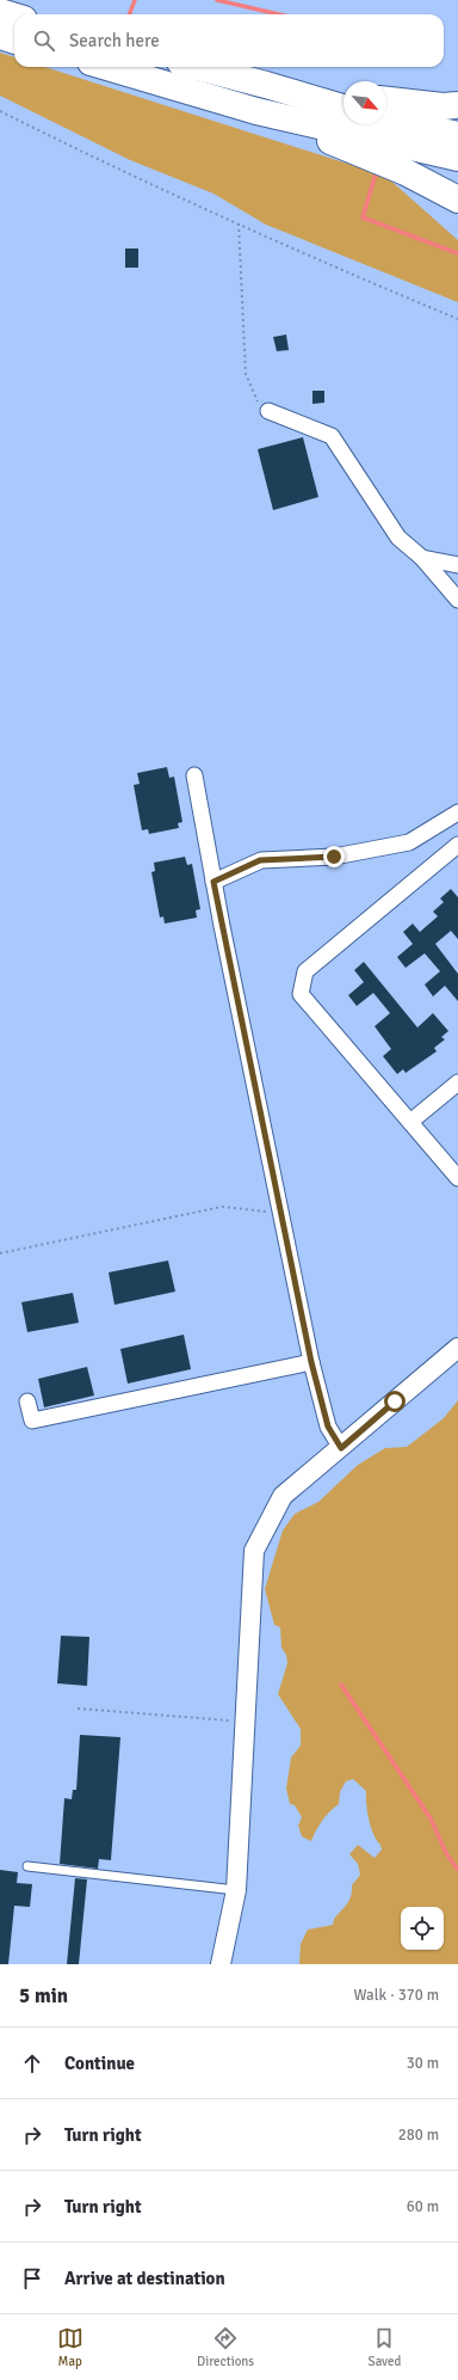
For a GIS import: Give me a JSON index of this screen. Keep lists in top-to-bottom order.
{
  "north": "bottom right",
  "page": {
    "search": "Search here",
    "heading": ["5 min", "Walk · 370 m"],
    "list": [
      ["Continue", "30 m"],
      ["Turn right", "280 m"],
      ["Turn right", "60 m"],
      "Arrive at destination"
    ],
    "nav": ["Map", "Directions", "Saved"]
  }
}
